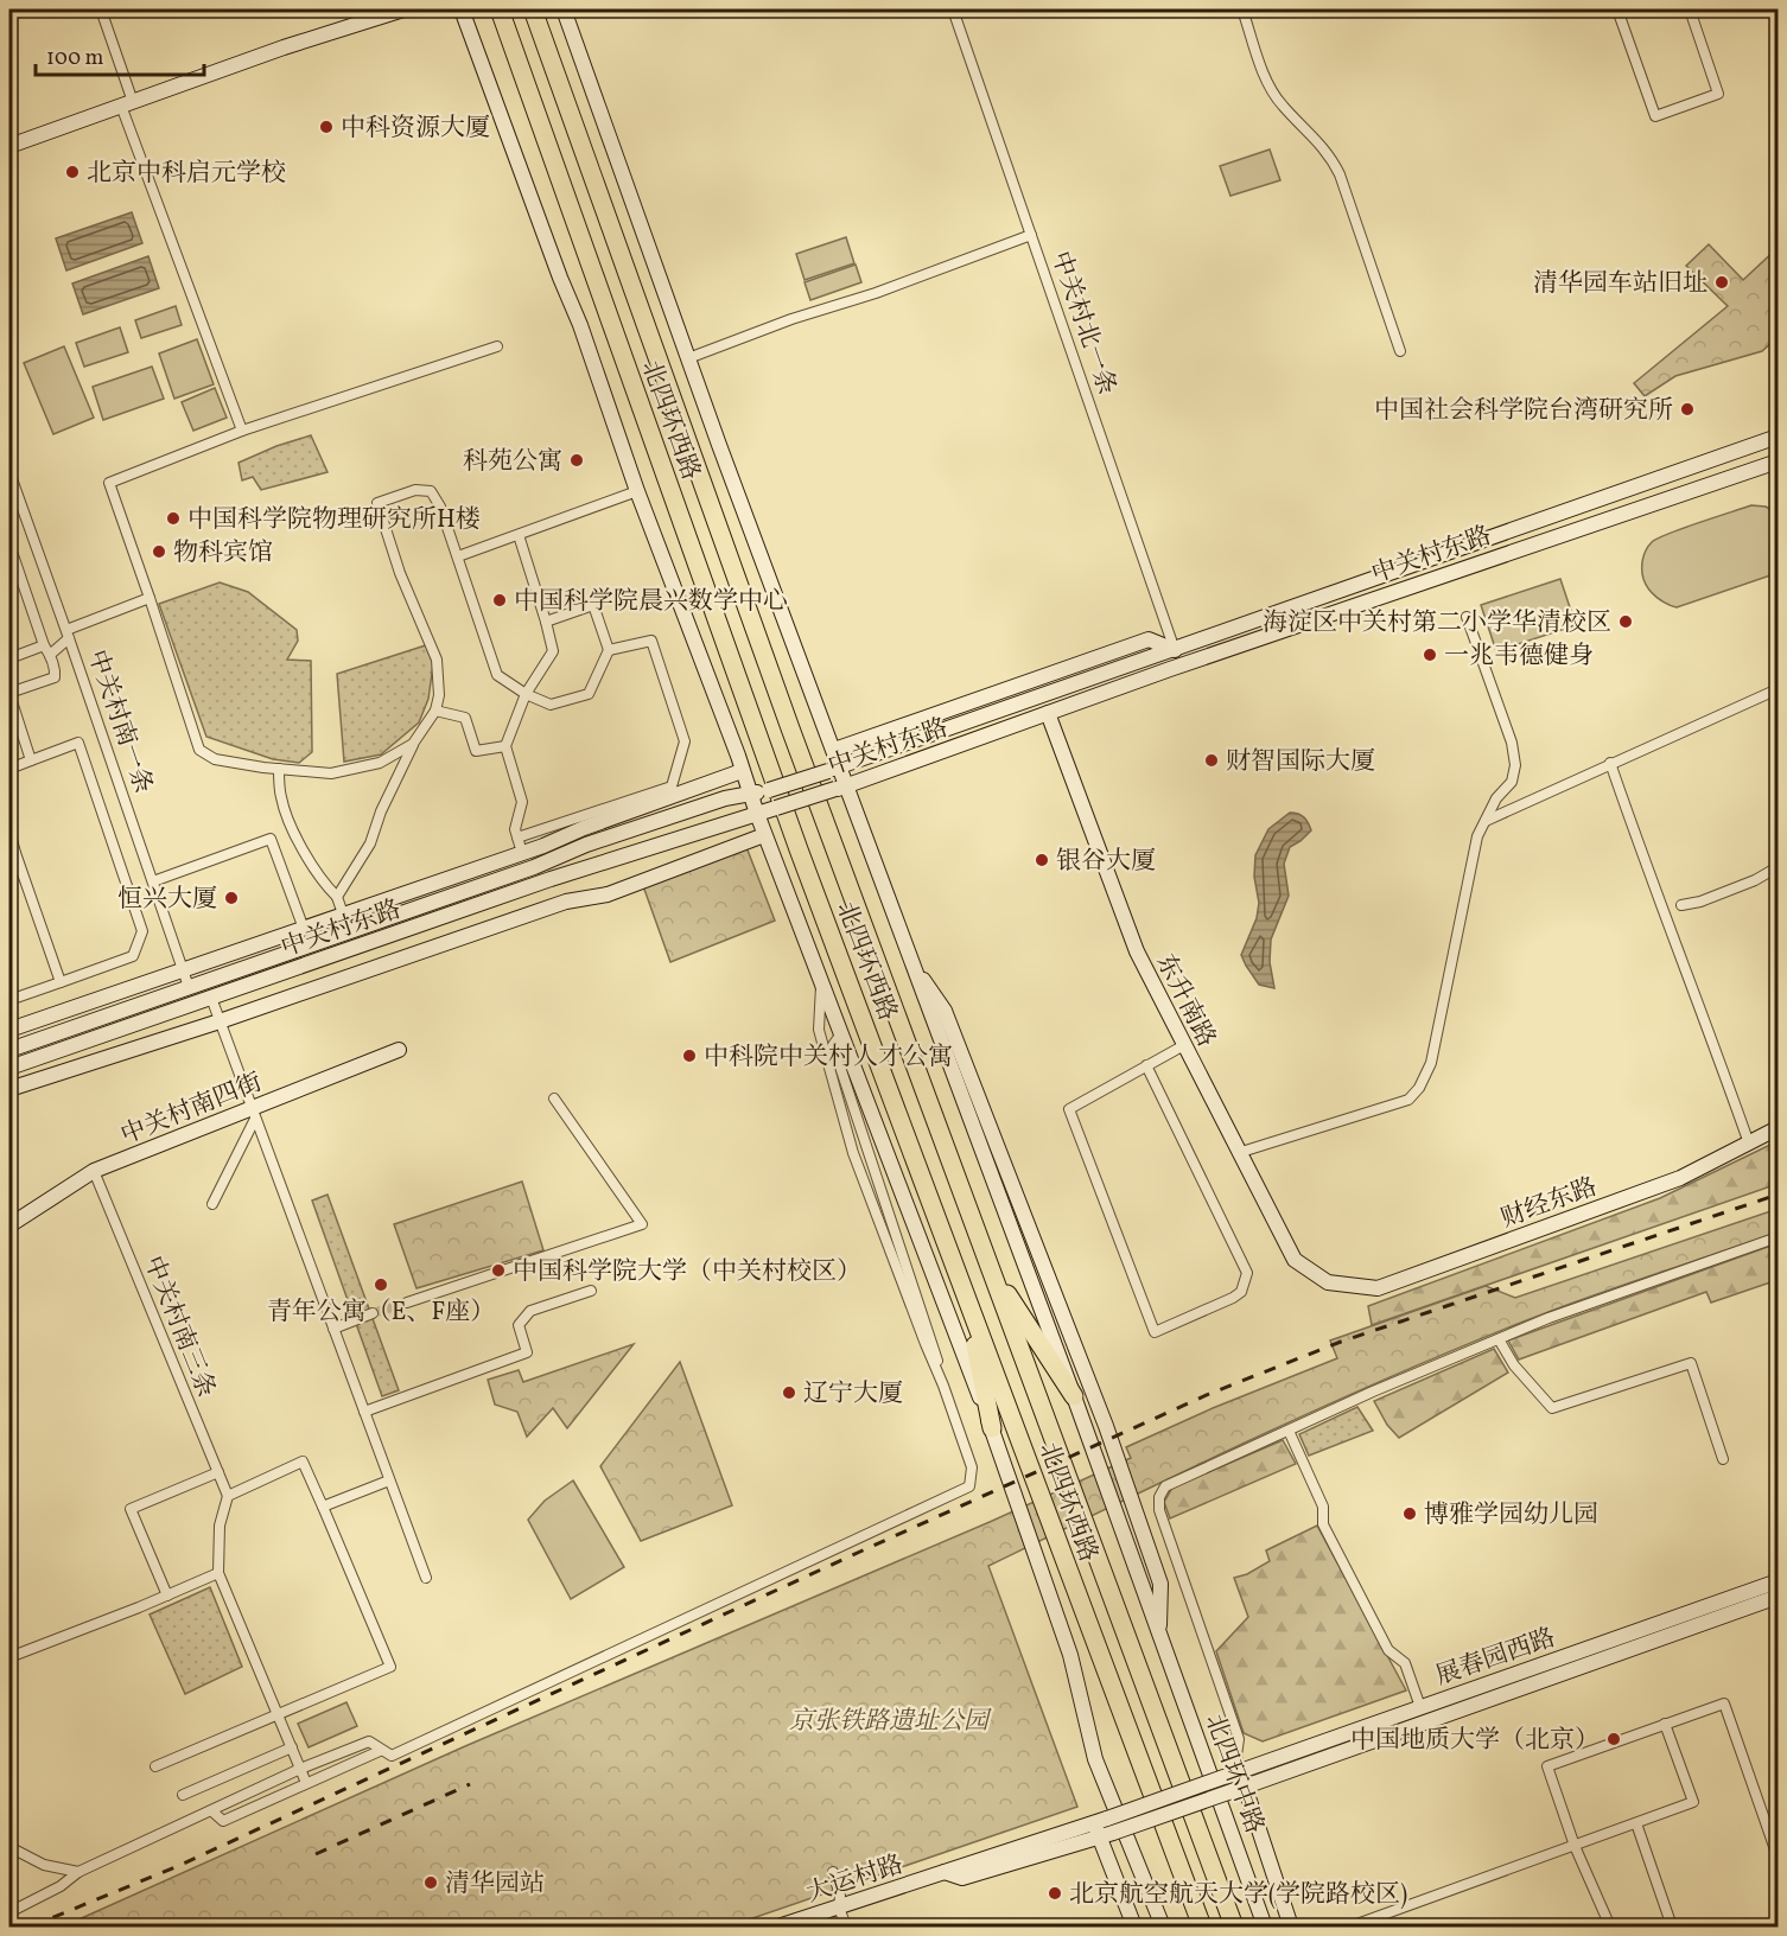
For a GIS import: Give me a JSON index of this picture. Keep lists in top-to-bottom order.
{
  "streets": {
    "highway": ["北四环西路"],
    "street": [
      "中关村北一条",
      "中关村东路",
      "中关村南一条",
      "东升南路",
      "中关村南四街",
      "财经东路",
      "中关村南三条",
      "展春园西路",
      "北四环中路",
      "大运村路"
    ]
  },
  "crossings": [
    ["中关村北一条", "中关村东路"],
    ["北四环西路", "中关村东路"],
    ["北四环西路", "北四环中路"],
    ["中关村东路", "中关村南一条"],
    ["中关村东路", "东升南路"],
    ["东升南路", "财经东路"],
    ["中关村南四街", "中关村南三条"],
    ["展春园西路", "大运村路"]
  ],
  "parks": ["京张铁路遗址公园"],
  "places": [
    "中科资源大厦",
    "北京中科启元学校",
    "清华园车站旧址",
    "中国社会科学院台湾研究所",
    "科苑公寓",
    "中国科学院物理研究所H楼",
    "物科宾馆",
    "中国科学院晨兴数学中心",
    "海淀区中关村第二小学华清校区",
    "一兆韦德健身",
    "财智国际大厦",
    "银谷大厦",
    "恒兴大厦",
    "中科院中关村人才公寓",
    "中国科学院大学（中关村校区）",
    "青年公寓（E、F座）",
    "辽宁大厦",
    "博雅学园幼儿园",
    "中国地质大学（北京）",
    "清华园站",
    "北京航空航天大学(学院路校区)"
  ],
  "scale_bar": "100 m"
}
